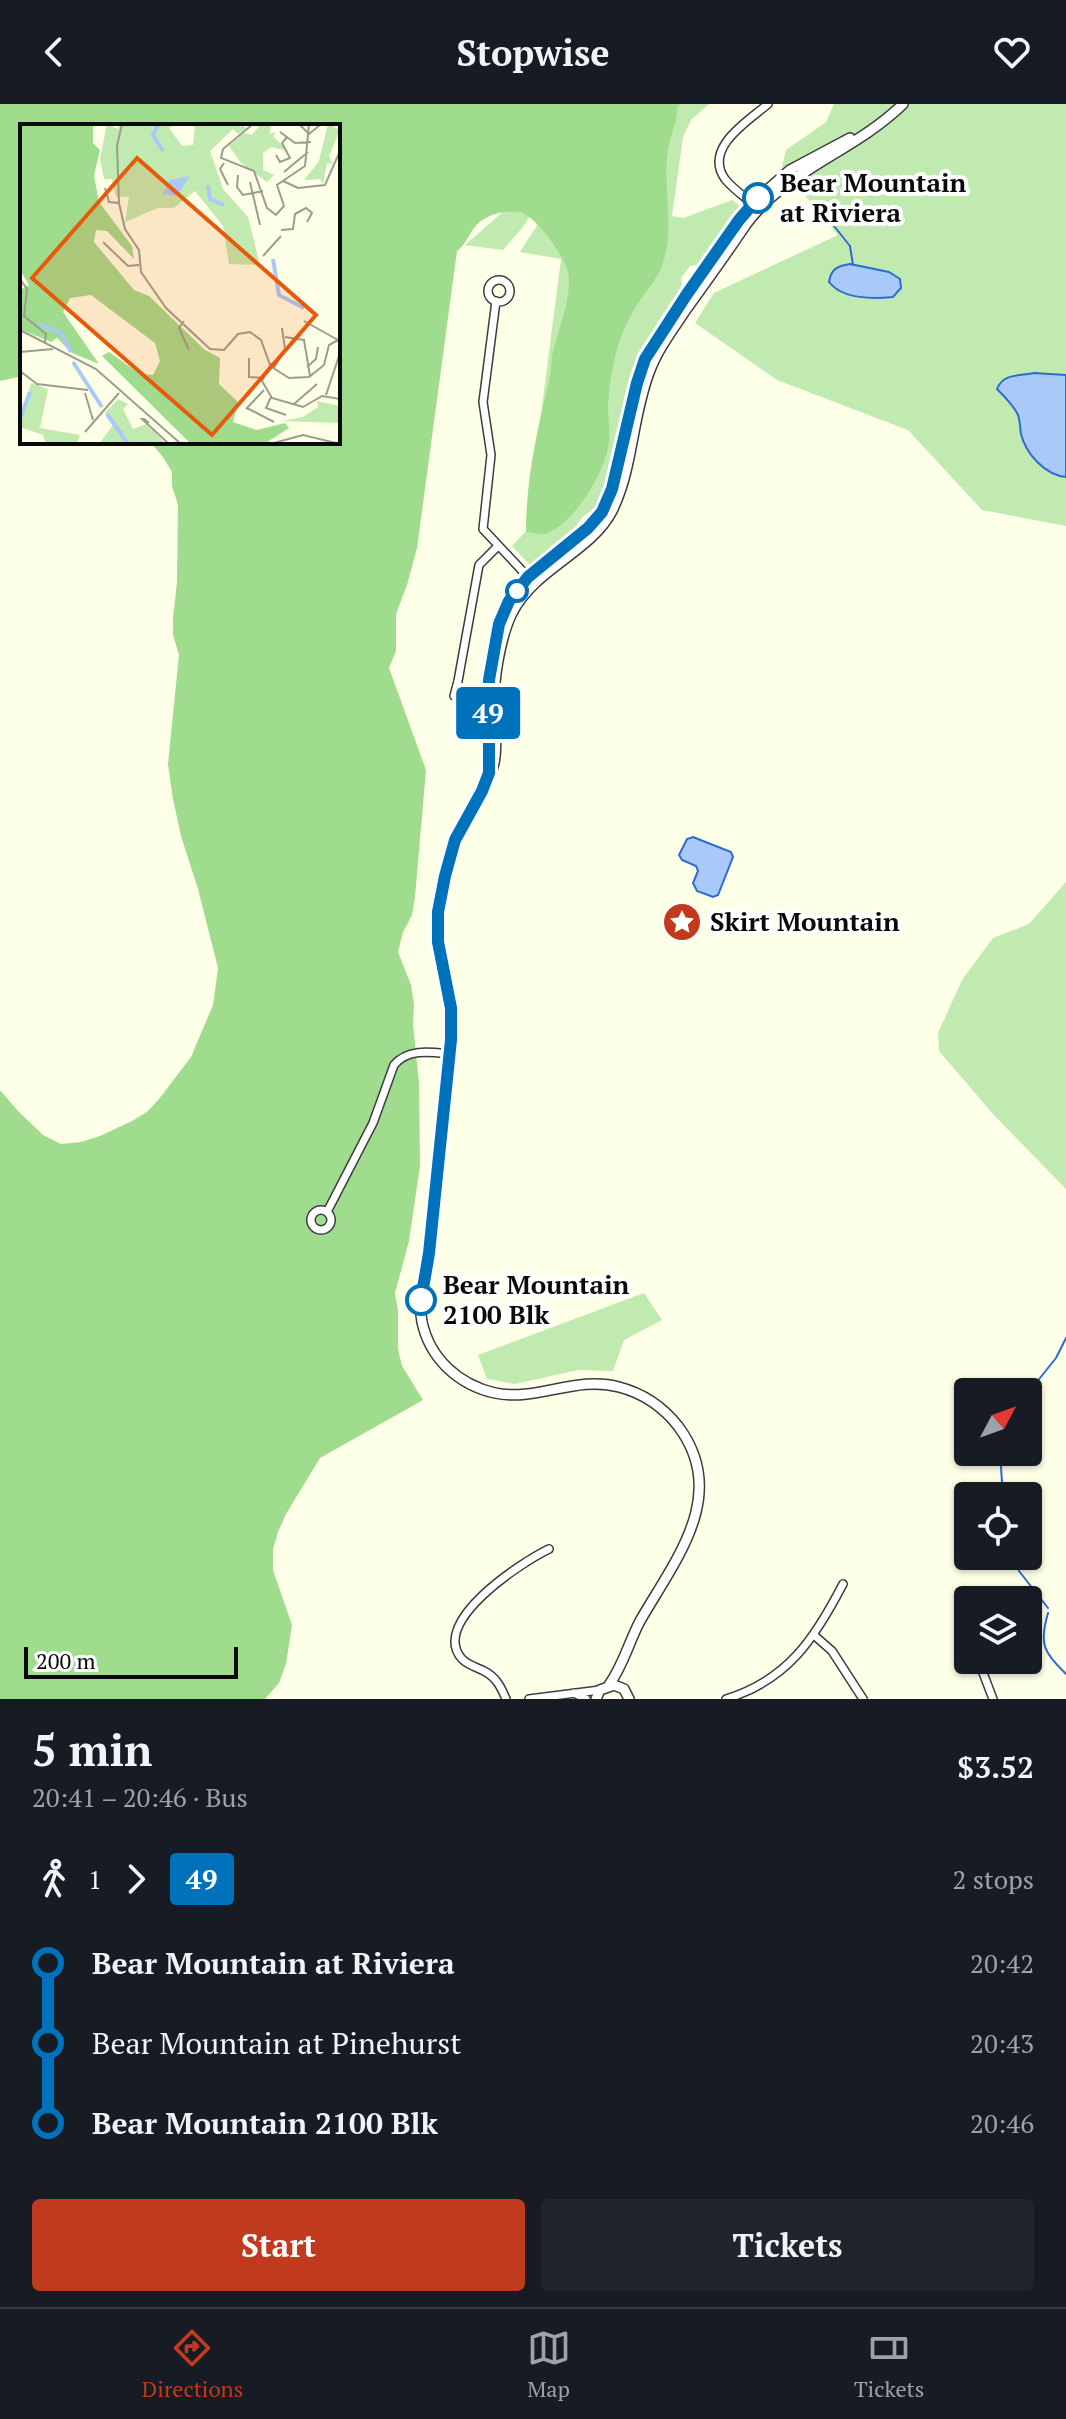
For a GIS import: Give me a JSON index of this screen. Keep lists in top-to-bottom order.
{
  "places": {
    "other": ["Bear Mountain at Riviera", "Bear Mountain 2100 Blk"],
    "place": ["Skirt Mountain"]
  },
  "lines": ["bus line 49"],
  "scale_bar": "200 m",
  "north": "top right",
  "page": {
    "header": "Stopwise",
    "on_map": "49",
    "scale": "200 m",
    "heading": ["5 min", "20:41 – 20:46 · Bus", "$3.52"],
    "legs": ["1", "49", "2 stops"],
    "list": [
      {
        "name": "Bear Mountain at Riviera",
        "value": "20:42"
      },
      {
        "name": "Bear Mountain at Pinehurst",
        "value": "20:43"
      },
      {
        "name": "Bear Mountain 2100 Blk",
        "value": "20:46"
      }
    ],
    "buttons": ["Start", "Tickets"],
    "tabs": ["Directions", "Map", "Tickets"]
  }
}
